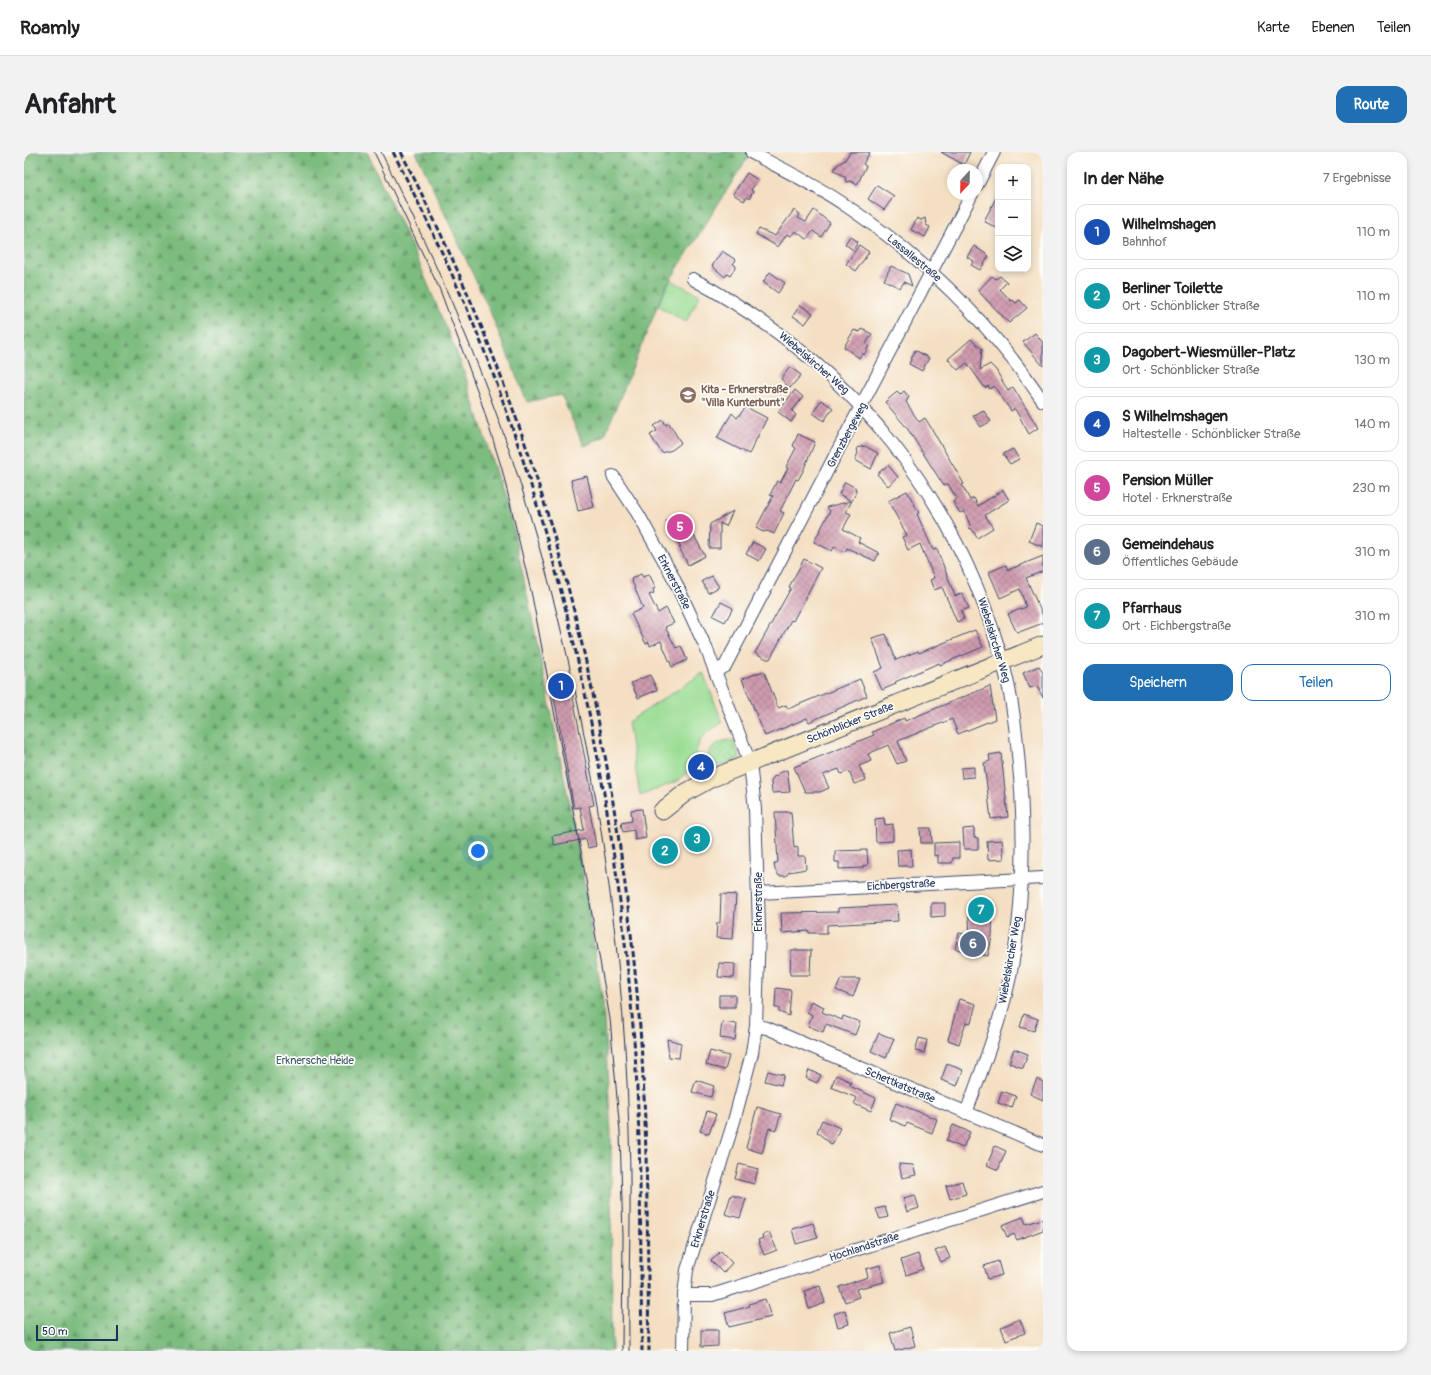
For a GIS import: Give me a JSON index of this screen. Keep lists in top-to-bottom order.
{
  "streets": {
    "street": [
      "Lassallestraße",
      "Wiebelskircher Weg",
      "Grenzbergeweg",
      "Erknerstraße",
      "Schönblicker Straße",
      "Eichbergstraße",
      "Schettkatstraße",
      "Hochlandstraße"
    ]
  },
  "crossings": [
    ["Lassallestraße", "Grenzbergeweg"],
    ["Wiebelskircher Weg", "Grenzbergeweg"],
    ["Wiebelskircher Weg", "Schönblicker Straße"],
    ["Wiebelskircher Weg", "Eichbergstraße"],
    ["Wiebelskircher Weg", "Schettkatstraße"],
    ["Grenzbergeweg", "Erknerstraße"],
    ["Erknerstraße", "Schönblicker Straße"],
    ["Erknerstraße", "Eichbergstraße"],
    ["Erknerstraße", "Schettkatstraße"],
    ["Erknerstraße", "Hochlandstraße"]
  ],
  "parks": ["Erknersche Heide"],
  "places": {
    "school or university": ["Kita - Erknerstraße \"Villa Kunterbunt\""]
  },
  "scale_bar": "50 m",
  "north": "bottom",
  "page": {
    "header": "Roamly",
    "nav": ["Karte", "Ebenen", "Teilen"],
    "buttons": [
      "Route",
      ["Speichern", "Teilen"]
    ],
    "title": "Anfahrt",
    "heading": ["In der Nähe", "7 Ergebnisse"],
    "map_buttons": ["+", "−"],
    "list": [
      {
        "mark": "1",
        "name": "Wilhelmshagen",
        "note": "Bahnhof",
        "value": "110 m"
      },
      {
        "mark": "2",
        "name": "Berliner Toilette",
        "note": "Ort · Schönblicker Straße",
        "value": "110 m"
      },
      {
        "mark": "3",
        "name": "Dagobert-Wiesmüller-Platz",
        "note": "Ort · Schönblicker Straße",
        "value": "130 m"
      },
      {
        "mark": "4",
        "name": "S Wilhelmshagen",
        "note": "Haltestelle · Schönblicker Straße",
        "value": "140 m"
      },
      {
        "mark": "5",
        "name": "Pension Müller",
        "note": "Hotel · Erknerstraße",
        "value": "230 m"
      },
      {
        "mark": "6",
        "name": "Gemeindehaus",
        "note": "Öffentliches Gebäude",
        "value": "310 m"
      },
      {
        "mark": "7",
        "name": "Pfarrhaus",
        "note": "Ort · Eichbergstraße",
        "value": "310 m"
      }
    ],
    "pins": [
      "5",
      "1",
      "4",
      "3",
      "2",
      "7",
      "6"
    ],
    "scale": "50 m"
  }
}
